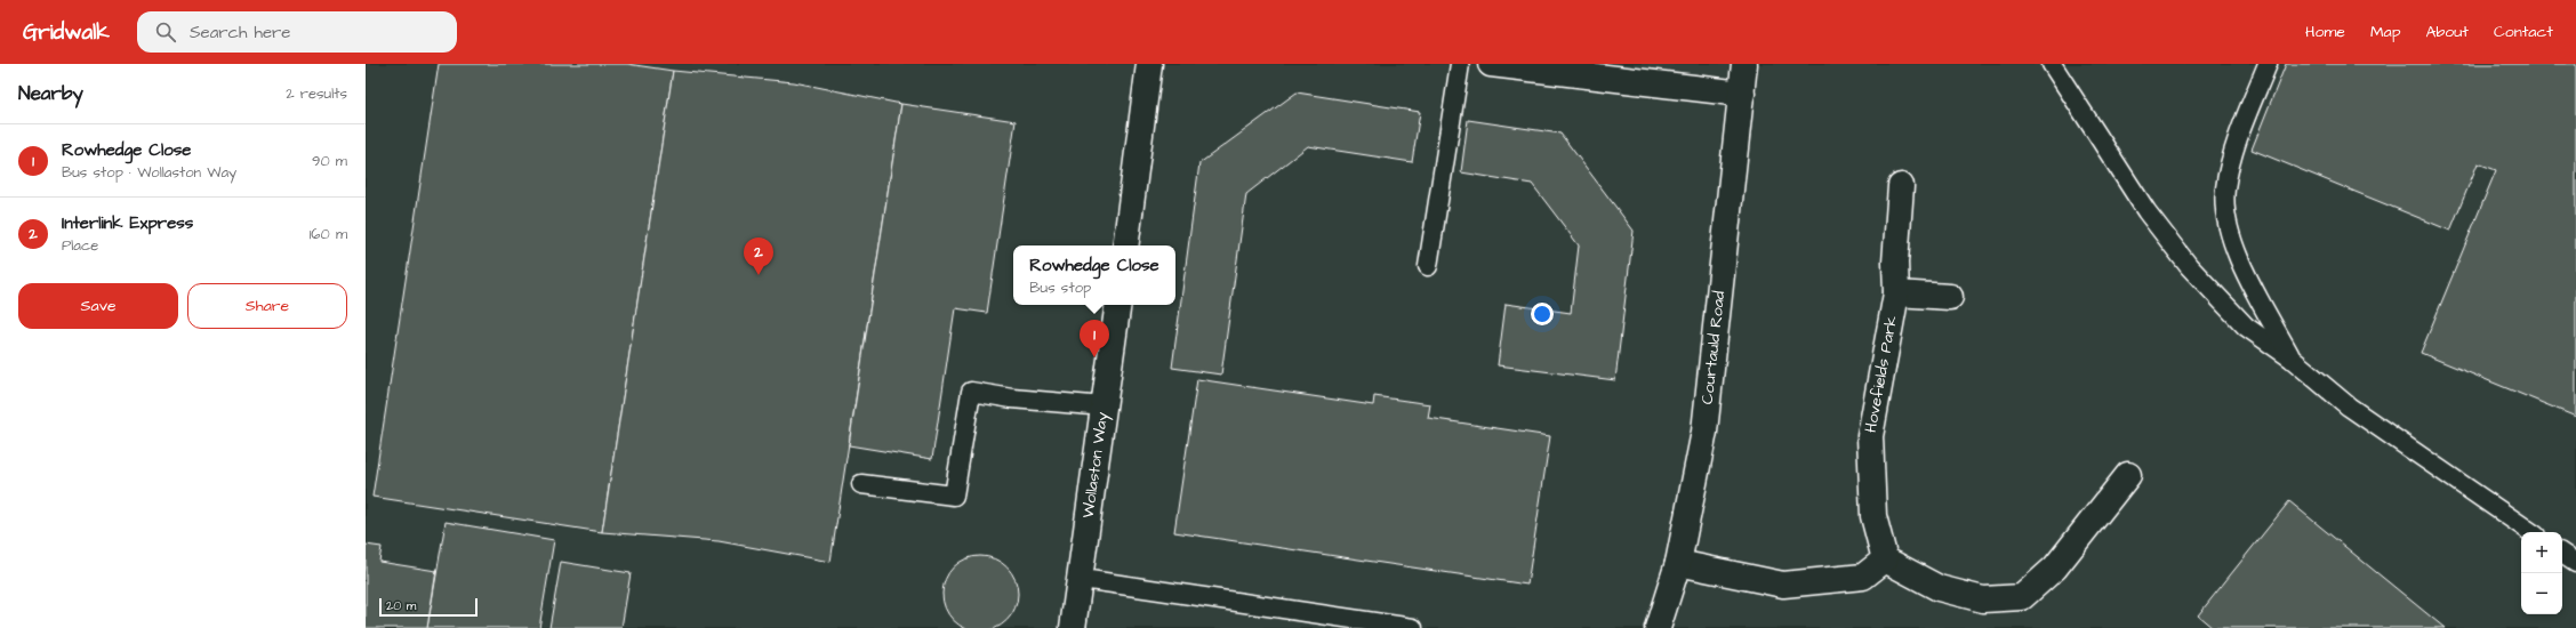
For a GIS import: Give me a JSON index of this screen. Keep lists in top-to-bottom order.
{
  "streets": {
    "street": ["Courtauld Road", "Hovefields Park", "Wollaston Way"]
  },
  "scale_bar": "20 m",
  "page": {
    "header": "Gridwalk",
    "search": "Search here",
    "nav": [
      "Home",
      "Map",
      "About",
      "Contact"
    ],
    "heading": ["Nearby", "2 results"],
    "list": [
      {
        "mark": "1",
        "name": "Rowhedge Close",
        "note": "Bus stop · Wollaston Way",
        "value": "90 m"
      },
      {
        "mark": "2",
        "name": "Interlink Express",
        "note": "Place",
        "value": "160 m"
      }
    ],
    "pins": ["2", "1"],
    "popup": ["Rowhedge Close", "Bus stop"],
    "buttons": ["Save", "Share"],
    "map_buttons": ["+", "−"],
    "scale": "20 m"
  }
}
